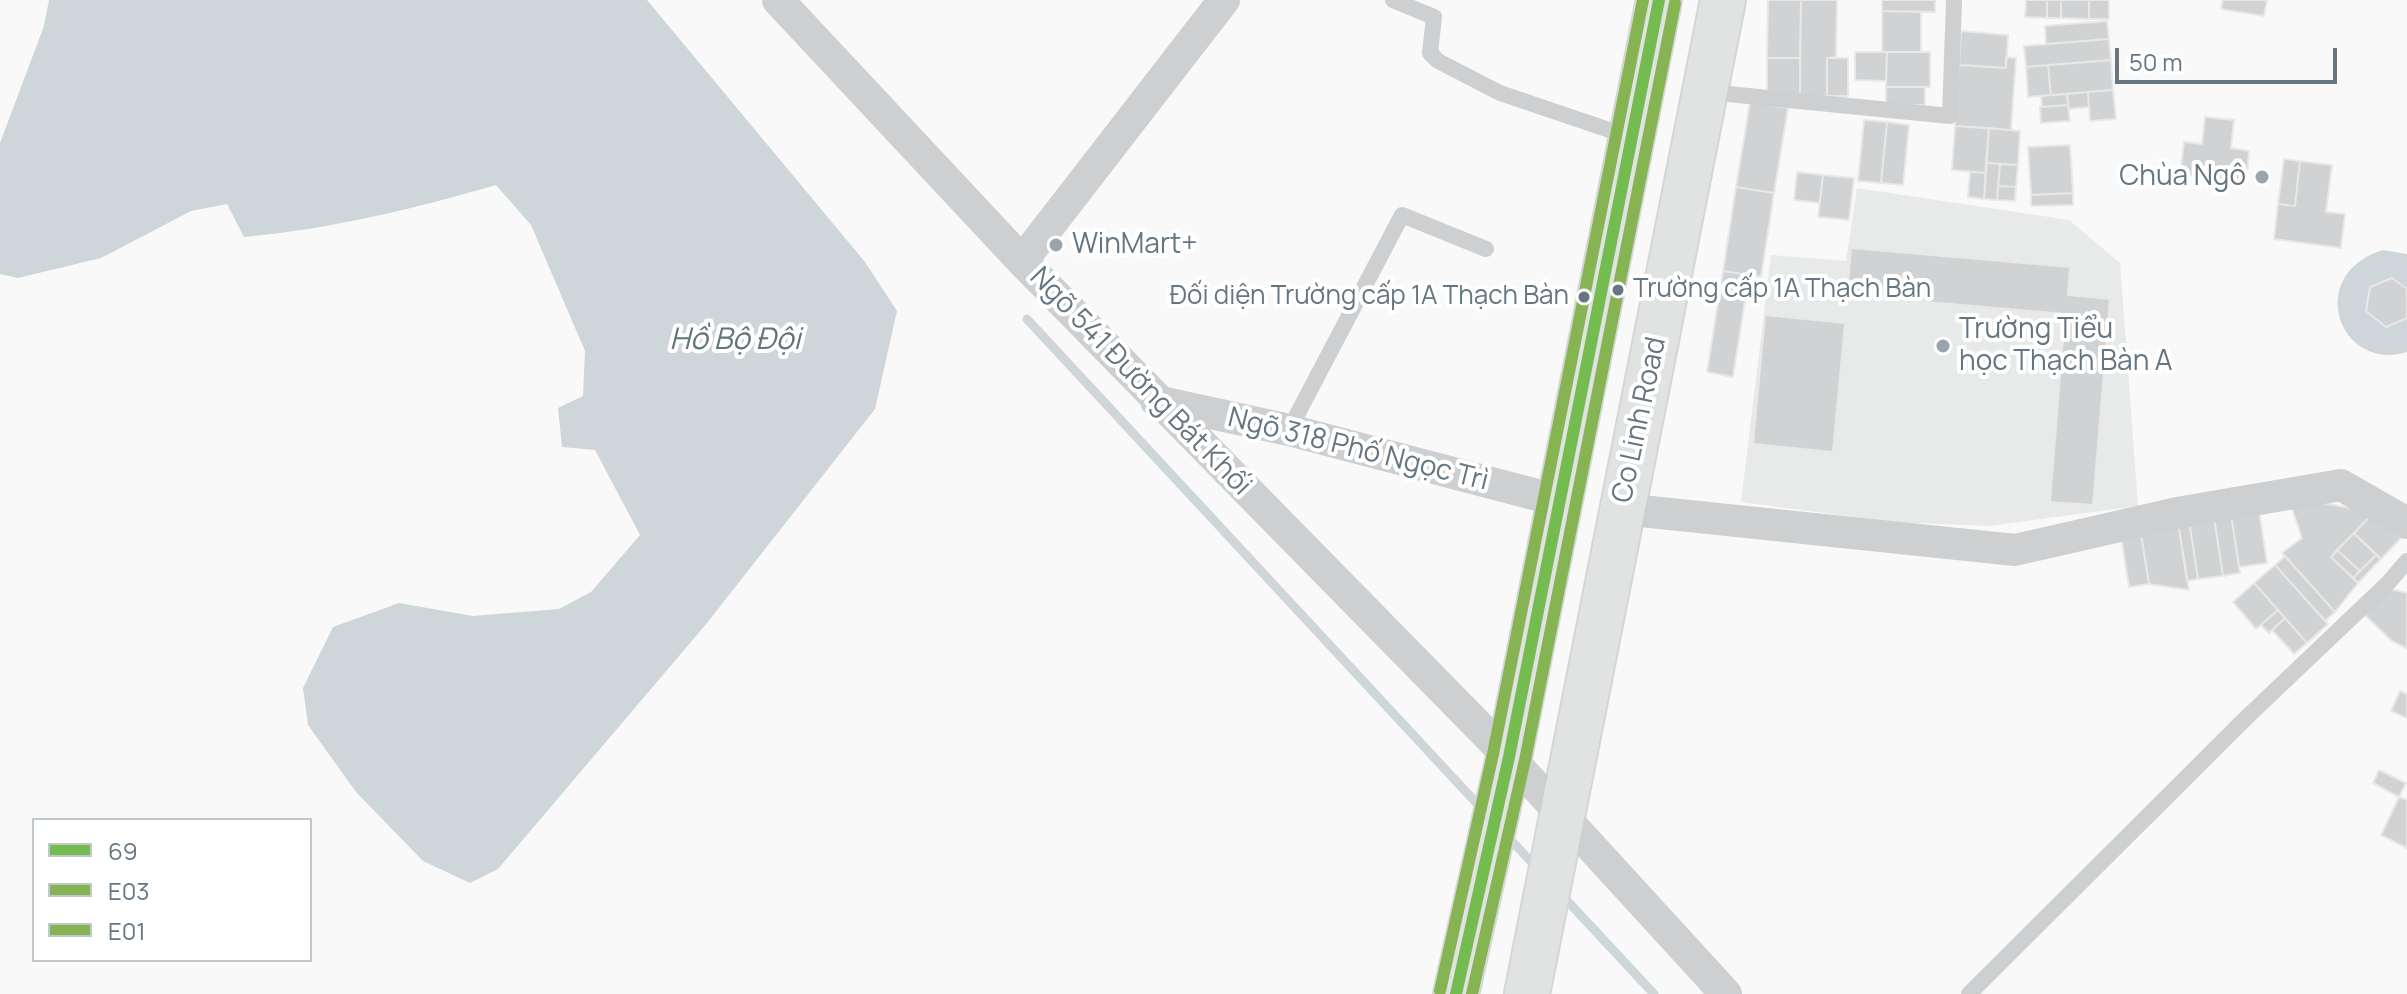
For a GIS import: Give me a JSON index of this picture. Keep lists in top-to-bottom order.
{
  "streets": {
    "main road": ["Co Linh Road"],
    "street": ["Ngõ 541 Đường Bát Khối", "Ngõ 318 Phố Ngọc Trì"]
  },
  "crossings": [
    ["Ngõ 541 Đường Bát Khối", "Co Linh Road"],
    ["Ngõ 541 Đường Bát Khối", "Ngõ 318 Phố Ngọc Trì"]
  ],
  "water": ["Hồ Bộ Đội"],
  "places": [
    "Chùa Ngô",
    "WinMart+",
    "Trường cấp 1A Thạch Bàn",
    "Đối diện Trường cấp 1A Thạch Bàn",
    "Trường Tiểu học Thạch Bàn A"
  ],
  "lines": ["transit line 69", "transit line E01", "transit line E03"],
  "legend": ["69", "E03", "E01"],
  "scale_bar": "50 m"
}
